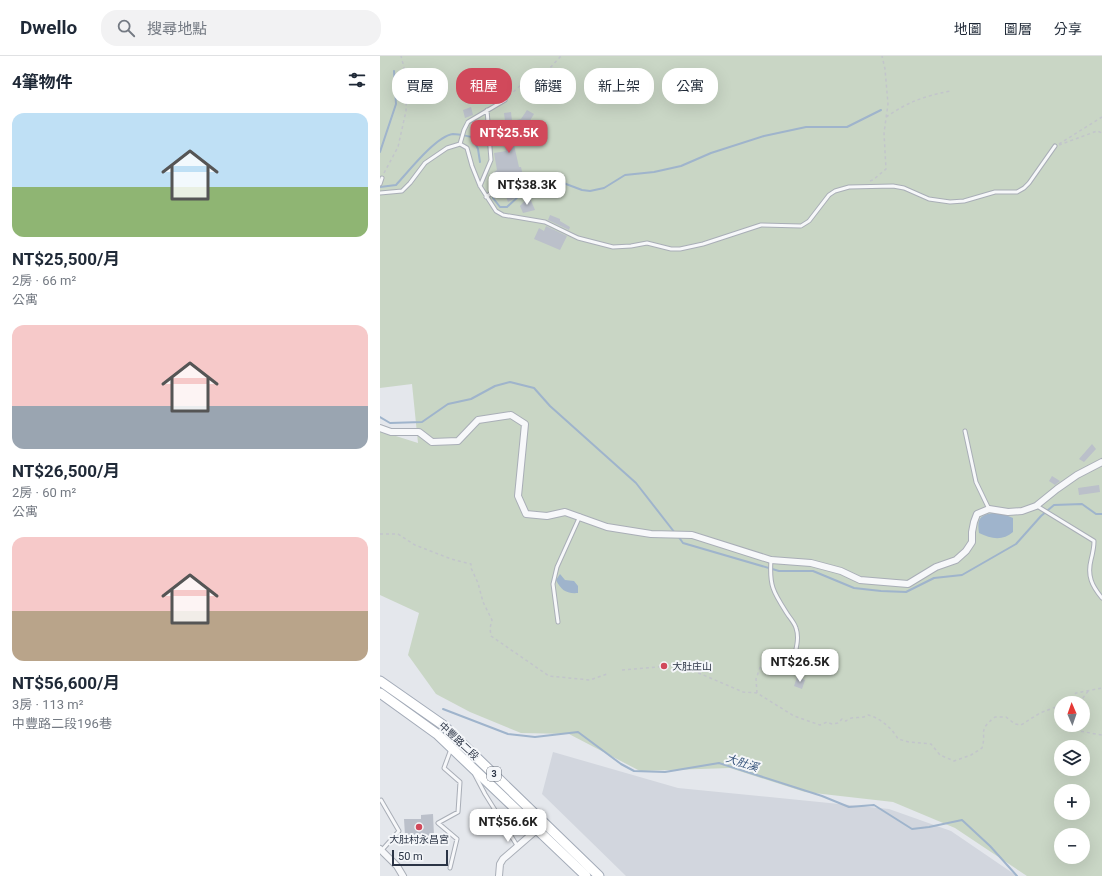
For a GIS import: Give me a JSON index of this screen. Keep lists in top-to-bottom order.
{
  "streets": {
    "main road": ["中豐路二段", "3"]
  },
  "water": ["大肚溪"],
  "places": ["大肚庄山", "大肚村永昌宮"],
  "scale_bar": "50 m",
  "north": "top",
  "page": {
    "header": "Dwello",
    "search": "搜尋地點",
    "nav": ["地圖", "圖層", "分享"],
    "heading": "4筆物件",
    "chip": [
      "買屋",
      "租屋",
      "篩選",
      "新上架",
      "公寓"
    ],
    "list": [
      {
        "name": "NT$25,500/月",
        "note": "2房 · 66 m² · 公寓"
      },
      {
        "name": "NT$26,500/月",
        "note": "2房 · 60 m² · 公寓"
      },
      {
        "name": "NT$56,600/月",
        "note": "3房 · 113 m² · 中豐路二段196巷"
      }
    ],
    "price": [
      "NT$25.5K",
      "NT$38.3K",
      "NT$26.5K",
      "NT$56.6K"
    ],
    "map_buttons": ["+", "−"],
    "scale": "50 m"
  }
}
